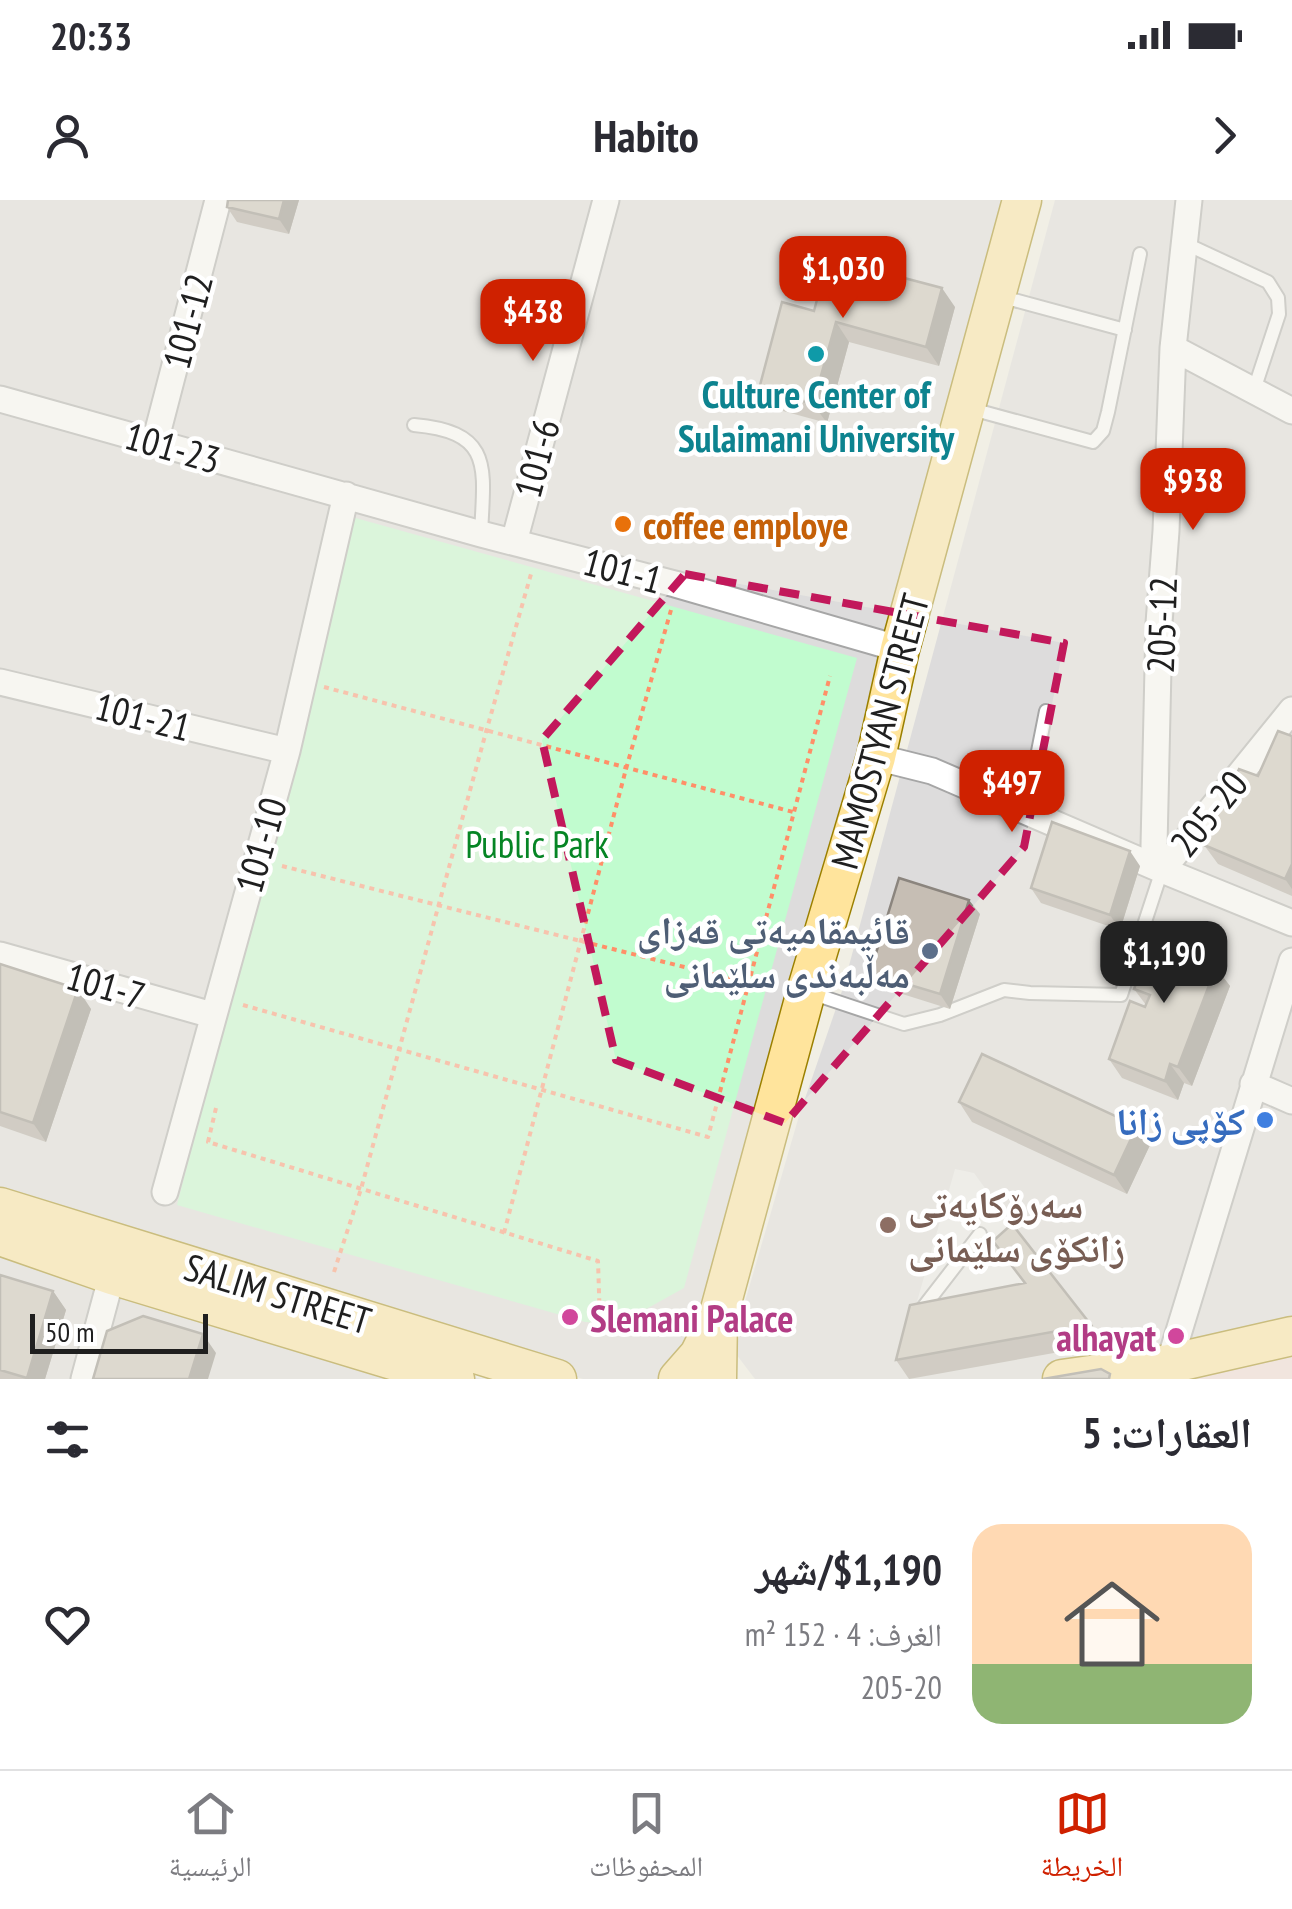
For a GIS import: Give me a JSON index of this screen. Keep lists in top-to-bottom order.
{
  "streets": {
    "main road": ["MAMOSTYAN STREET", "SALIM STREET"],
    "street": [
      "101-12",
      "101-23",
      "101-6",
      "101-1",
      "205-12",
      "101-21",
      "205-20",
      "101-10",
      "101-7"
    ]
  },
  "crossings": [
    ["101-12", "101-23"],
    ["101-23", "101-1"],
    ["101-23", "101-10"],
    ["101-6", "101-1"],
    ["101-1", "MAMOSTYAN STREET"],
    ["101-1", "101-10"],
    ["205-12", "205-20"],
    ["101-21", "101-10"],
    ["101-10", "101-7"]
  ],
  "parks": ["Public Park"],
  "places": [
    "Culture Center of Sulaimani University",
    "coffee employe",
    "قائیمقامیەتی قەزای مەڵبەندی سلێمانی",
    "كۆپى زانا",
    "سەرۆکایەتی زانکۆی سلێمانی",
    "Slemani Palace",
    "alhayat"
  ],
  "scale_bar": "50 m",
  "page": {
    "status": "20:33",
    "header": "Habito",
    "price": [
      "$1,030",
      "$438",
      "$938",
      "$497",
      "$1,190"
    ],
    "scale": "50 m",
    "heading": "العقارات: 5",
    "list": [
      {
        "name": "$1,190/شهر",
        "note": "الغرف: 4 · 152 m² · 205-20"
      }
    ],
    "tabs": ["الخريطة", "المحفوظات", "الرئيسية"]
  }
}
